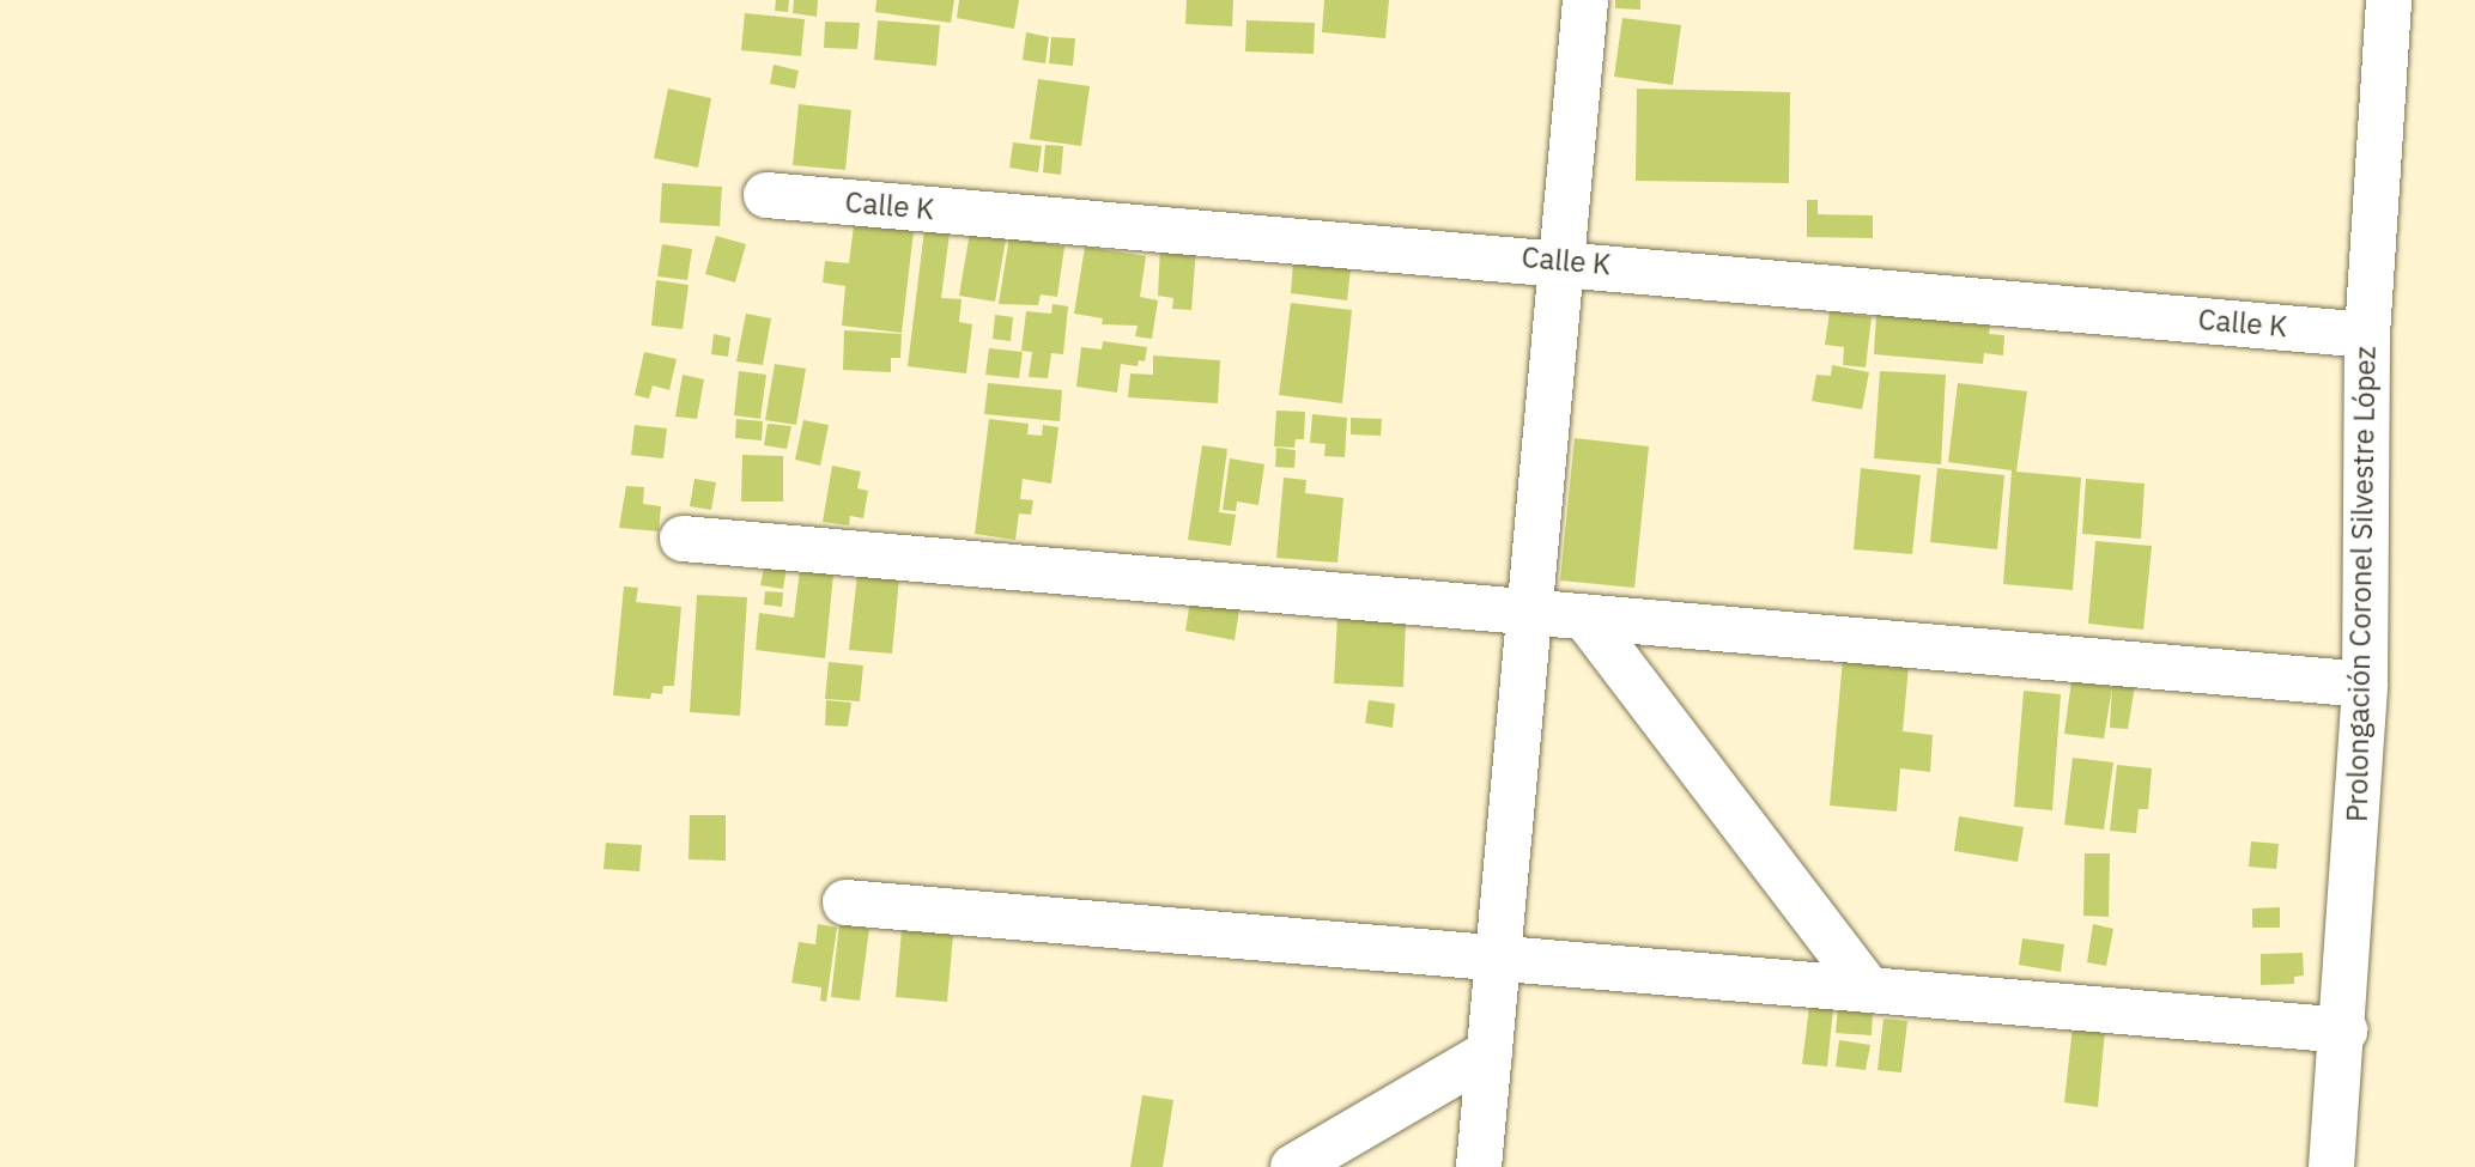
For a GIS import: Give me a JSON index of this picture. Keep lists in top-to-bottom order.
{
  "streets": {
    "street": ["Calle K", "Prolongación Coronel Silvestre López"]
  },
  "crossings": [
    ["Calle K", "Prolongación Coronel Silvestre López"]
  ]
}
